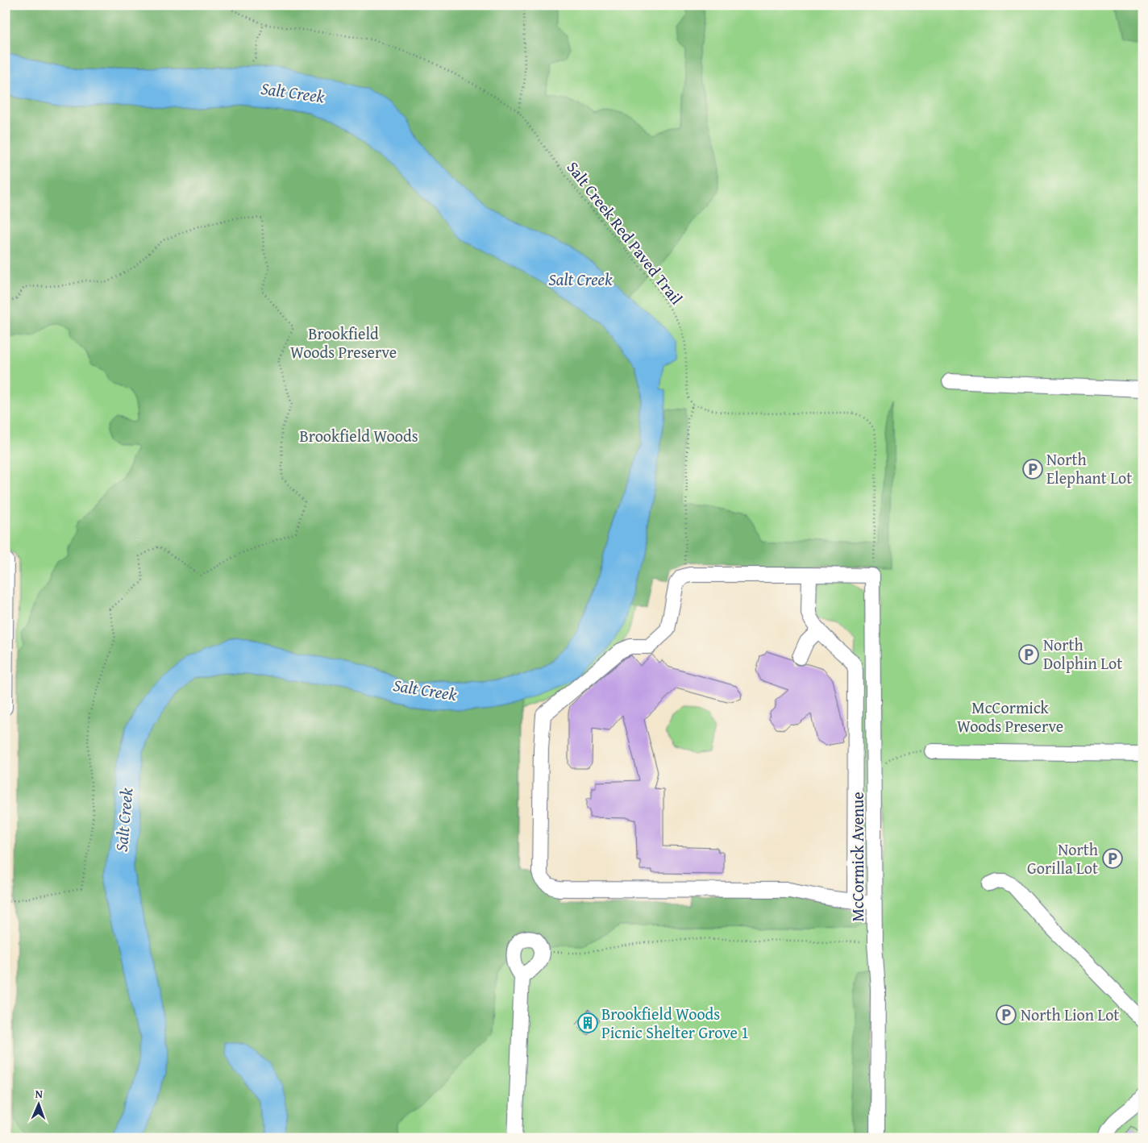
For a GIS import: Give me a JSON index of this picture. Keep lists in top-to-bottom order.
{
  "streets": {
    "street": ["McCormick Avenue"],
    "path": ["Salt Creek Red Paved Trail"]
  },
  "water": ["Salt Creek"],
  "parks": ["Brookfield Woods Preserve", "Brookfield Woods", "McCormick Woods Preserve"],
  "places": {
    "parking": [
      "North Elephant Lot",
      "North Dolphin Lot",
      "North Gorilla Lot",
      "North Lion Lot"
    ],
    "building": ["Brookfield Woods Picnic Shelter Grove 1"]
  },
  "north": "top"
}
